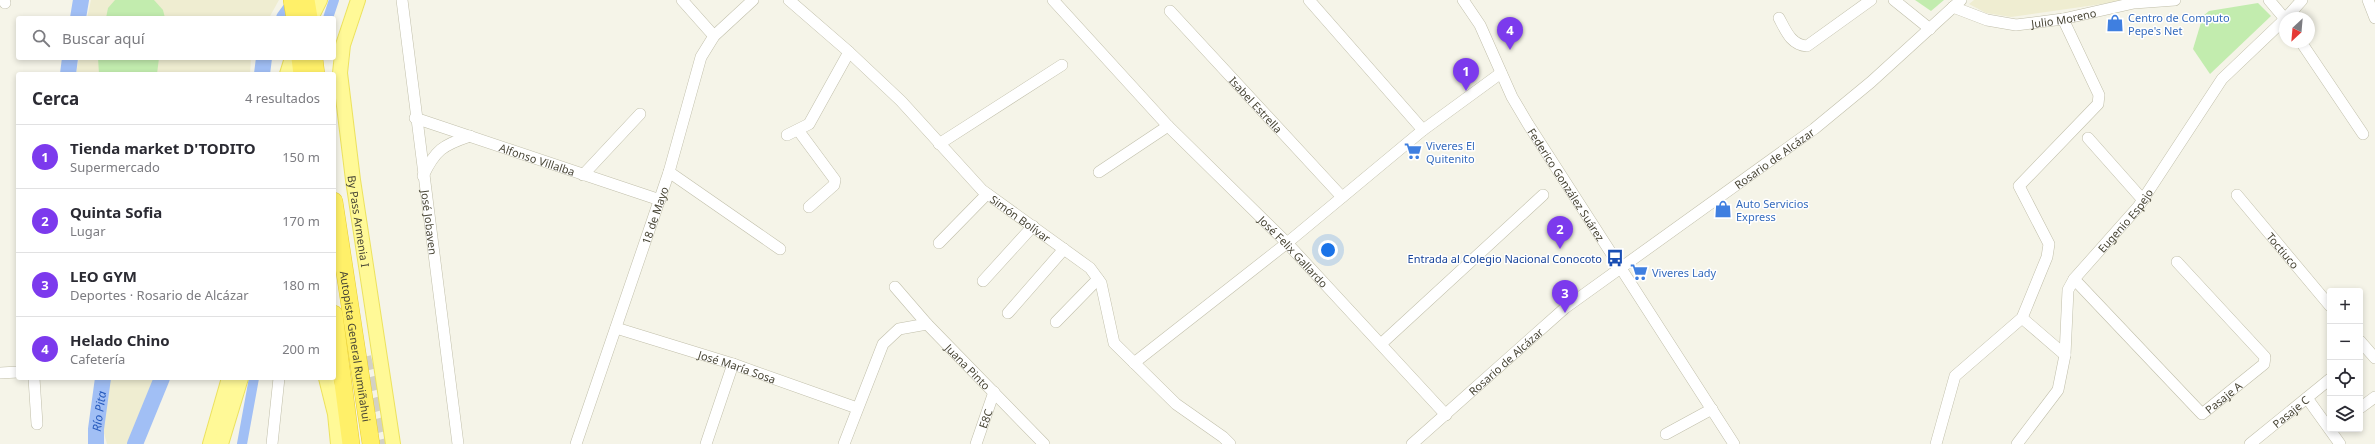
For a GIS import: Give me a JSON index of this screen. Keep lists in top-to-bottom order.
{
  "streets": {
    "highway": ["Autopista General Rumiñahui"],
    "main road": ["By Pass Armenia I"],
    "street": [
      "Julio Moreno",
      "Isabel Estrella",
      "Rosario de Alcázar",
      "Alfonso Villalba",
      "Federico González Suárez",
      "18 de Mayo",
      "Simón Bolívar",
      "Eugenio Espejo",
      "José Jobaven",
      "Toctiuco",
      "José Felix Gallardo",
      "José María Sosa",
      "Juana Pinto",
      "Pasaje A",
      "Pasaje C",
      "E8C"
    ]
  },
  "crossings": [
    ["Julio Moreno", "Rosario de Alcázar"],
    ["Rosario de Alcázar", "Federico González Suárez"],
    ["Rosario de Alcázar", "José Felix Gallardo"],
    ["Alfonso Villalba", "18 de Mayo"],
    ["Alfonso Villalba", "José Jobaven"],
    ["18 de Mayo", "José María Sosa"],
    ["Eugenio Espejo", "Pasaje A"],
    ["Juana Pinto", "E8C"]
  ],
  "water": ["Río Pita"],
  "places": {
    "shop": ["Centro de Computo Pepe's Net", "Auto Servicios Express"],
    "supermarket": ["Viveres El Quitenito", "Viveres Lady"],
    "bus stop": ["Entrada al Colegio Nacional Conocoto"]
  },
  "north": "bottom left",
  "page": {
    "search": "Buscar aquí",
    "pins": [
      "4",
      "1",
      "2",
      "3"
    ],
    "heading": ["Cerca", "4 resultados"],
    "list": [
      {
        "mark": "1",
        "name": "Tienda market D'TODITO",
        "note": "Supermercado",
        "value": "150 m"
      },
      {
        "mark": "2",
        "name": "Quinta Sofia",
        "note": "Lugar",
        "value": "170 m"
      },
      {
        "mark": "3",
        "name": "LEO GYM",
        "note": "Deportes · Rosario de Alcázar",
        "value": "180 m"
      },
      {
        "mark": "4",
        "name": "Helado Chino",
        "note": "Cafetería",
        "value": "200 m"
      }
    ],
    "map_buttons": ["+", "−"]
  }
}
